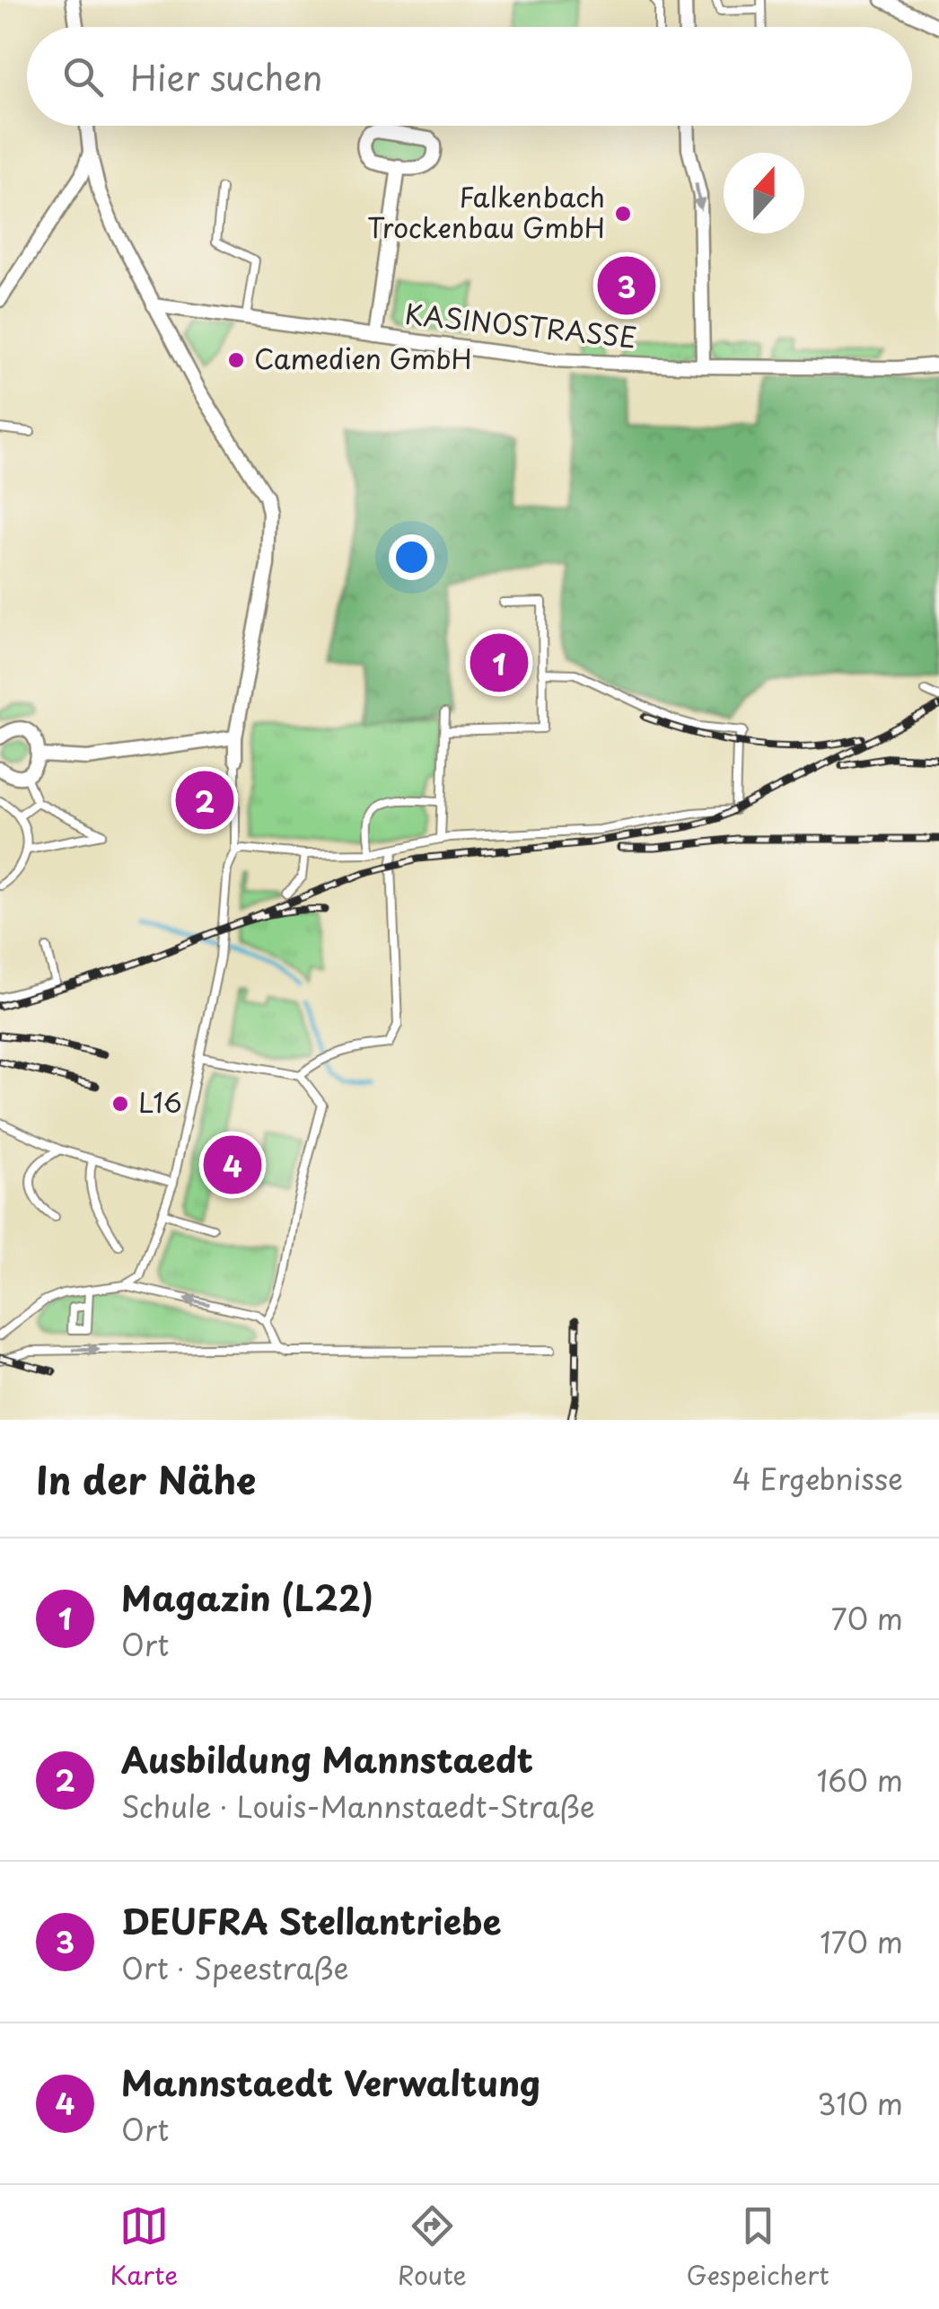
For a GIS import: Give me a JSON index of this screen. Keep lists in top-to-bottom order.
{
  "streets": {
    "street": ["KASINOSTRASSE"]
  },
  "places": ["Falkenbach Trockenbau GmbH", "Camedien GmbH", "L16"],
  "north": "top",
  "page": {
    "search": "Hier suchen",
    "pins": [
      "3",
      "1",
      "2",
      "4"
    ],
    "heading": ["In der Nähe", "4 Ergebnisse"],
    "list": [
      {
        "mark": "1",
        "name": "Magazin (L22)",
        "note": "Ort",
        "value": "70 m"
      },
      {
        "mark": "2",
        "name": "Ausbildung Mannstaedt",
        "note": "Schule · Louis-Mannstaedt-Straße",
        "value": "160 m"
      },
      {
        "mark": "3",
        "name": "DEUFRA Stellantriebe",
        "note": "Ort · Speestraße",
        "value": "170 m"
      },
      {
        "mark": "4",
        "name": "Mannstaedt Verwaltung",
        "note": "Ort",
        "value": "310 m"
      }
    ],
    "nav": ["Karte", "Route", "Gespeichert"]
  }
}
